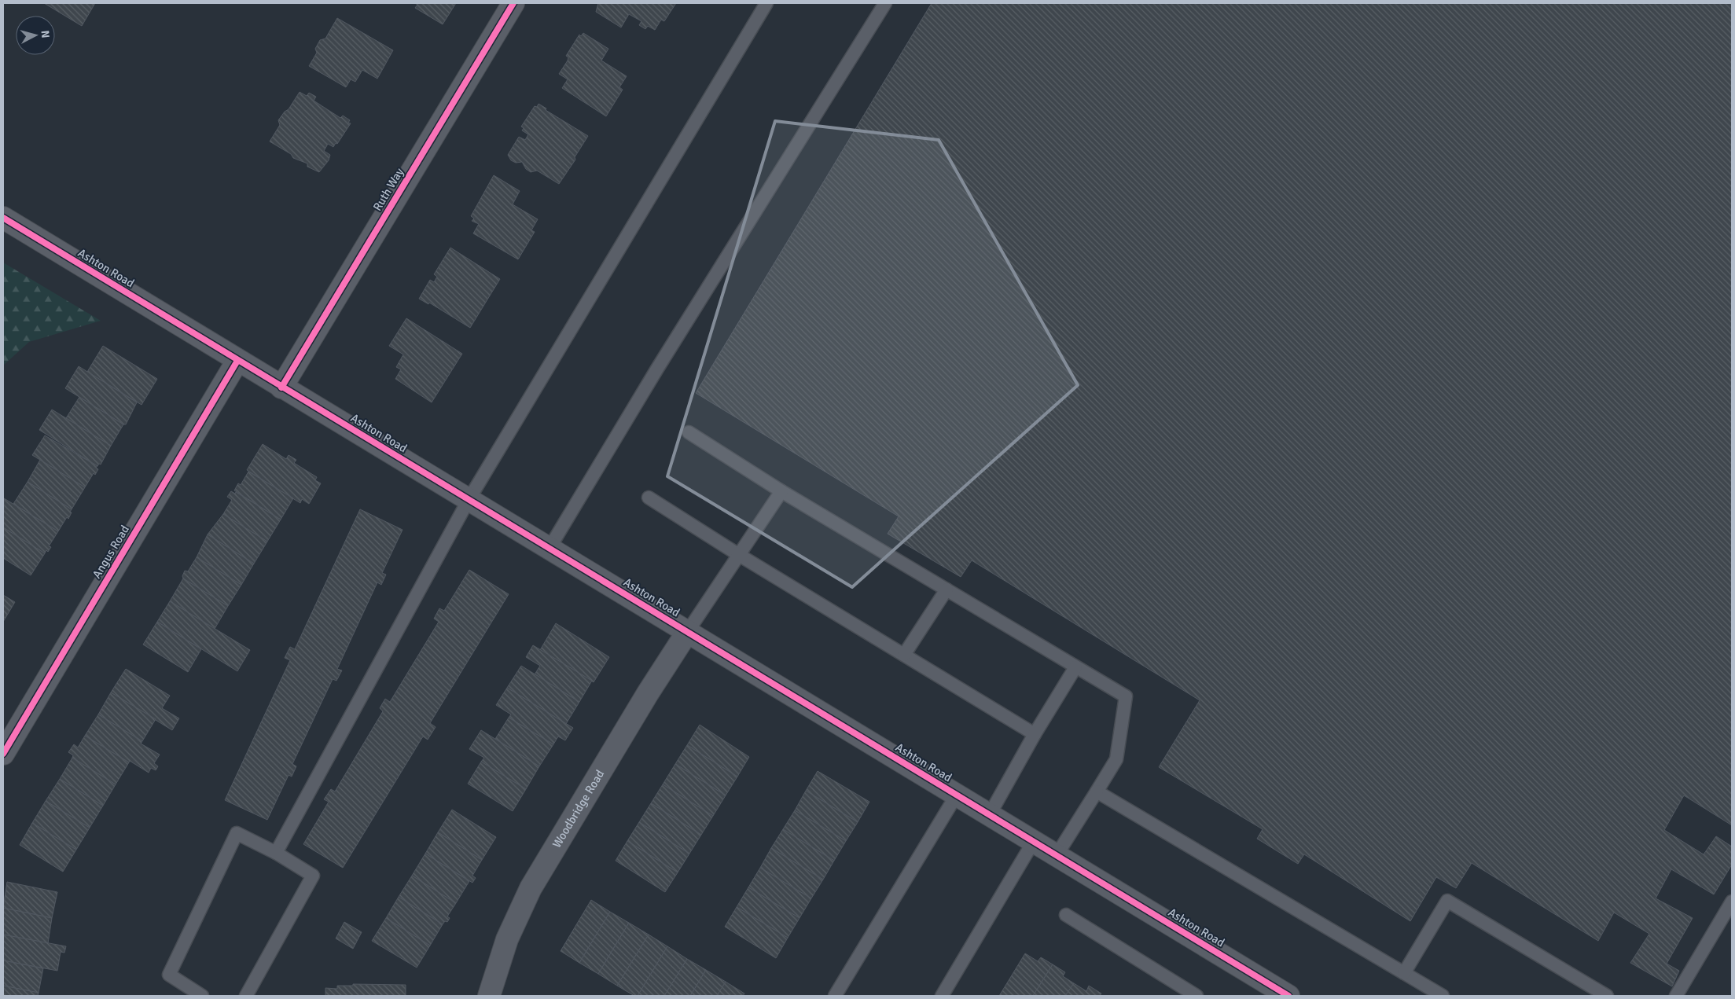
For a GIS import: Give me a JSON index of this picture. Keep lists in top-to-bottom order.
{
  "streets": {
    "street": [
      "Ruth Way",
      "Ashton Road",
      "Angus Road",
      "Woodbridge Road"
    ]
  },
  "crossings": [
    ["Ruth Way", "Ashton Road"],
    ["Ashton Road", "Angus Road"],
    ["Ashton Road", "Woodbridge Road"]
  ],
  "north": "right"
}
